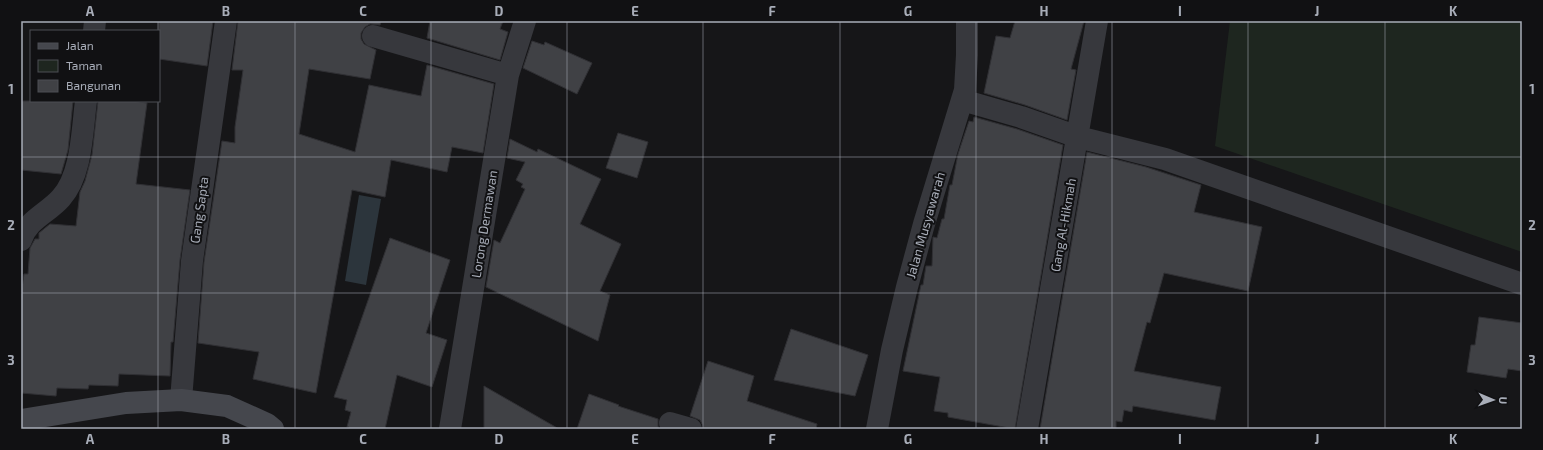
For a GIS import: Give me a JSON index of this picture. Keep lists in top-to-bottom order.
{
  "streets": {
    "street": [
      "Gang Sapta",
      "Lorong Dermawan",
      "Jalan Musyawarah",
      "Gang Al-Hikmah"
    ]
  },
  "legend": ["Jalan", "Taman", "Bangunan"],
  "north": "right",
  "grid": {
    "columns": [
      "A",
      "B",
      "C",
      "D",
      "E",
      "F",
      "G",
      "H",
      "I",
      "J",
      "K"
    ],
    "rows": ["1", "2", "3"]
  }
}
